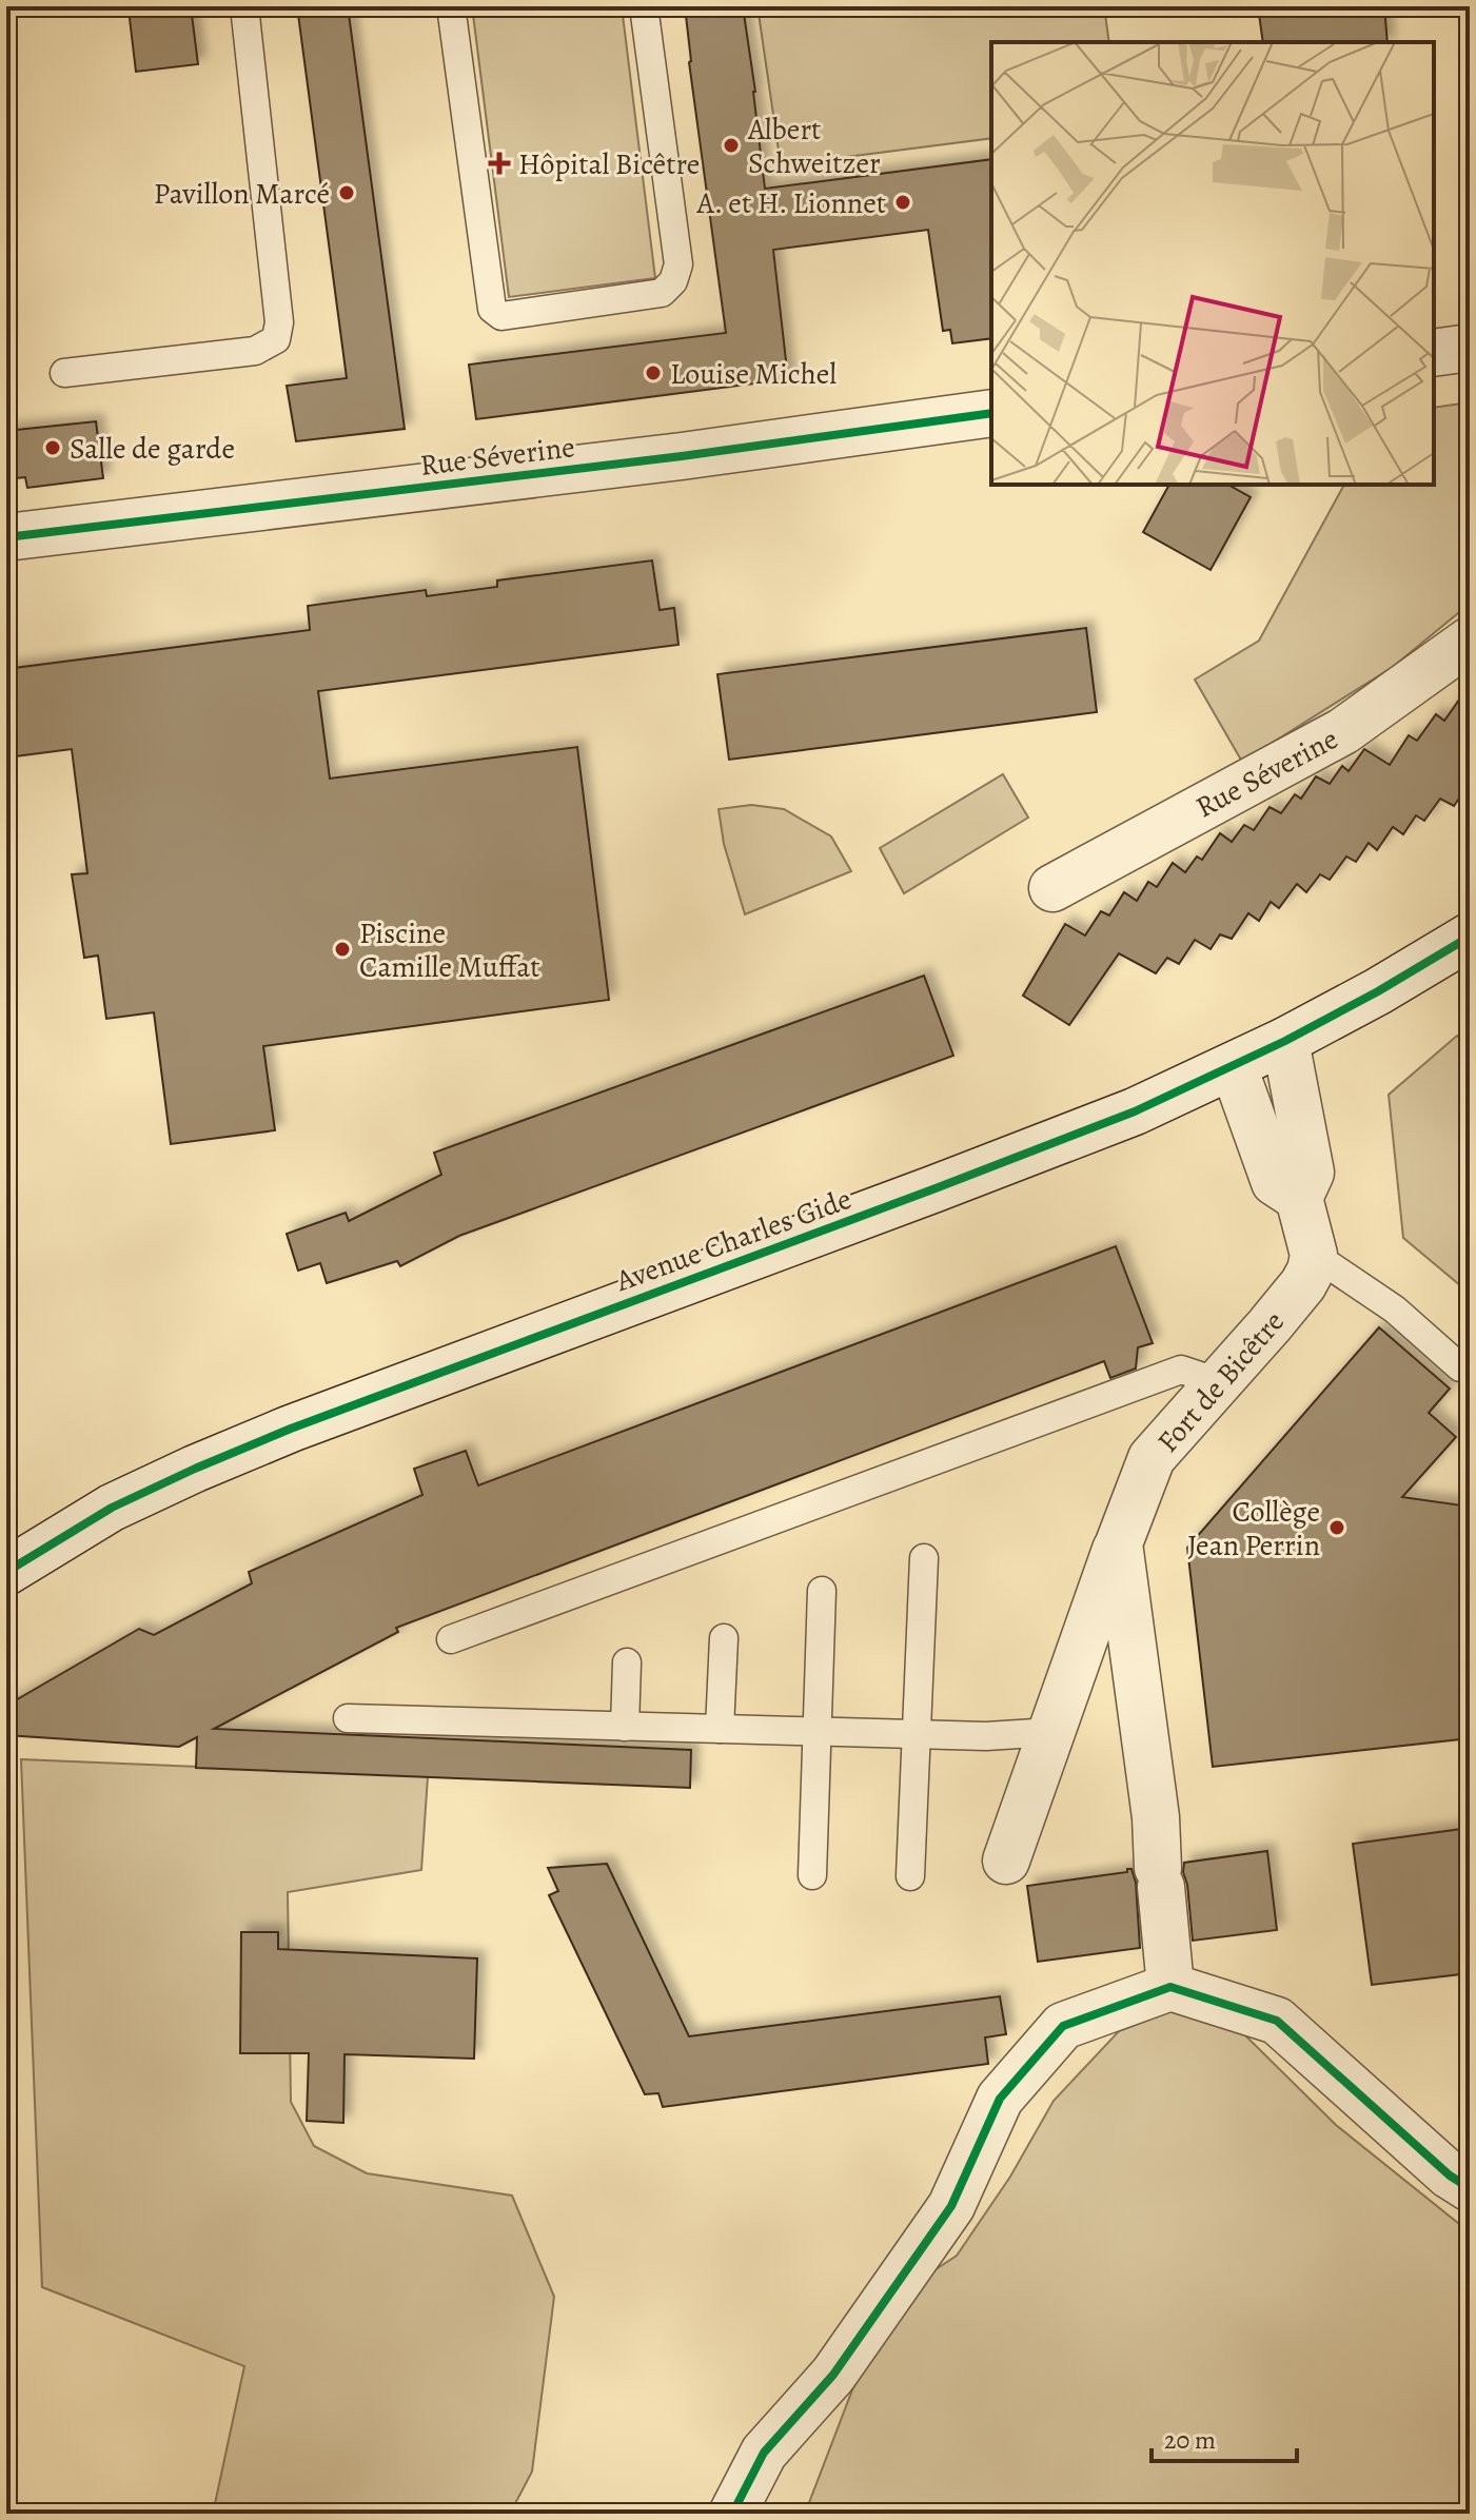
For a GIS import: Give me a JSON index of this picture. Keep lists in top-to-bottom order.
{
  "streets": {
    "street": ["Rue Séverine", "Avenue Charles Gide", "Fort de Bicêtre"]
  },
  "places": {
    "other": [
      "Albert Schweitzer",
      "Pavillon Marcé",
      "A. et H. Lionnet",
      "Louise Michel",
      "Salle de garde",
      "Piscine Camille Muffat",
      "Collège Jean Perrin"
    ],
    "health": ["Hôpital Bicêtre"]
  },
  "scale_bar": "20 m"
}
